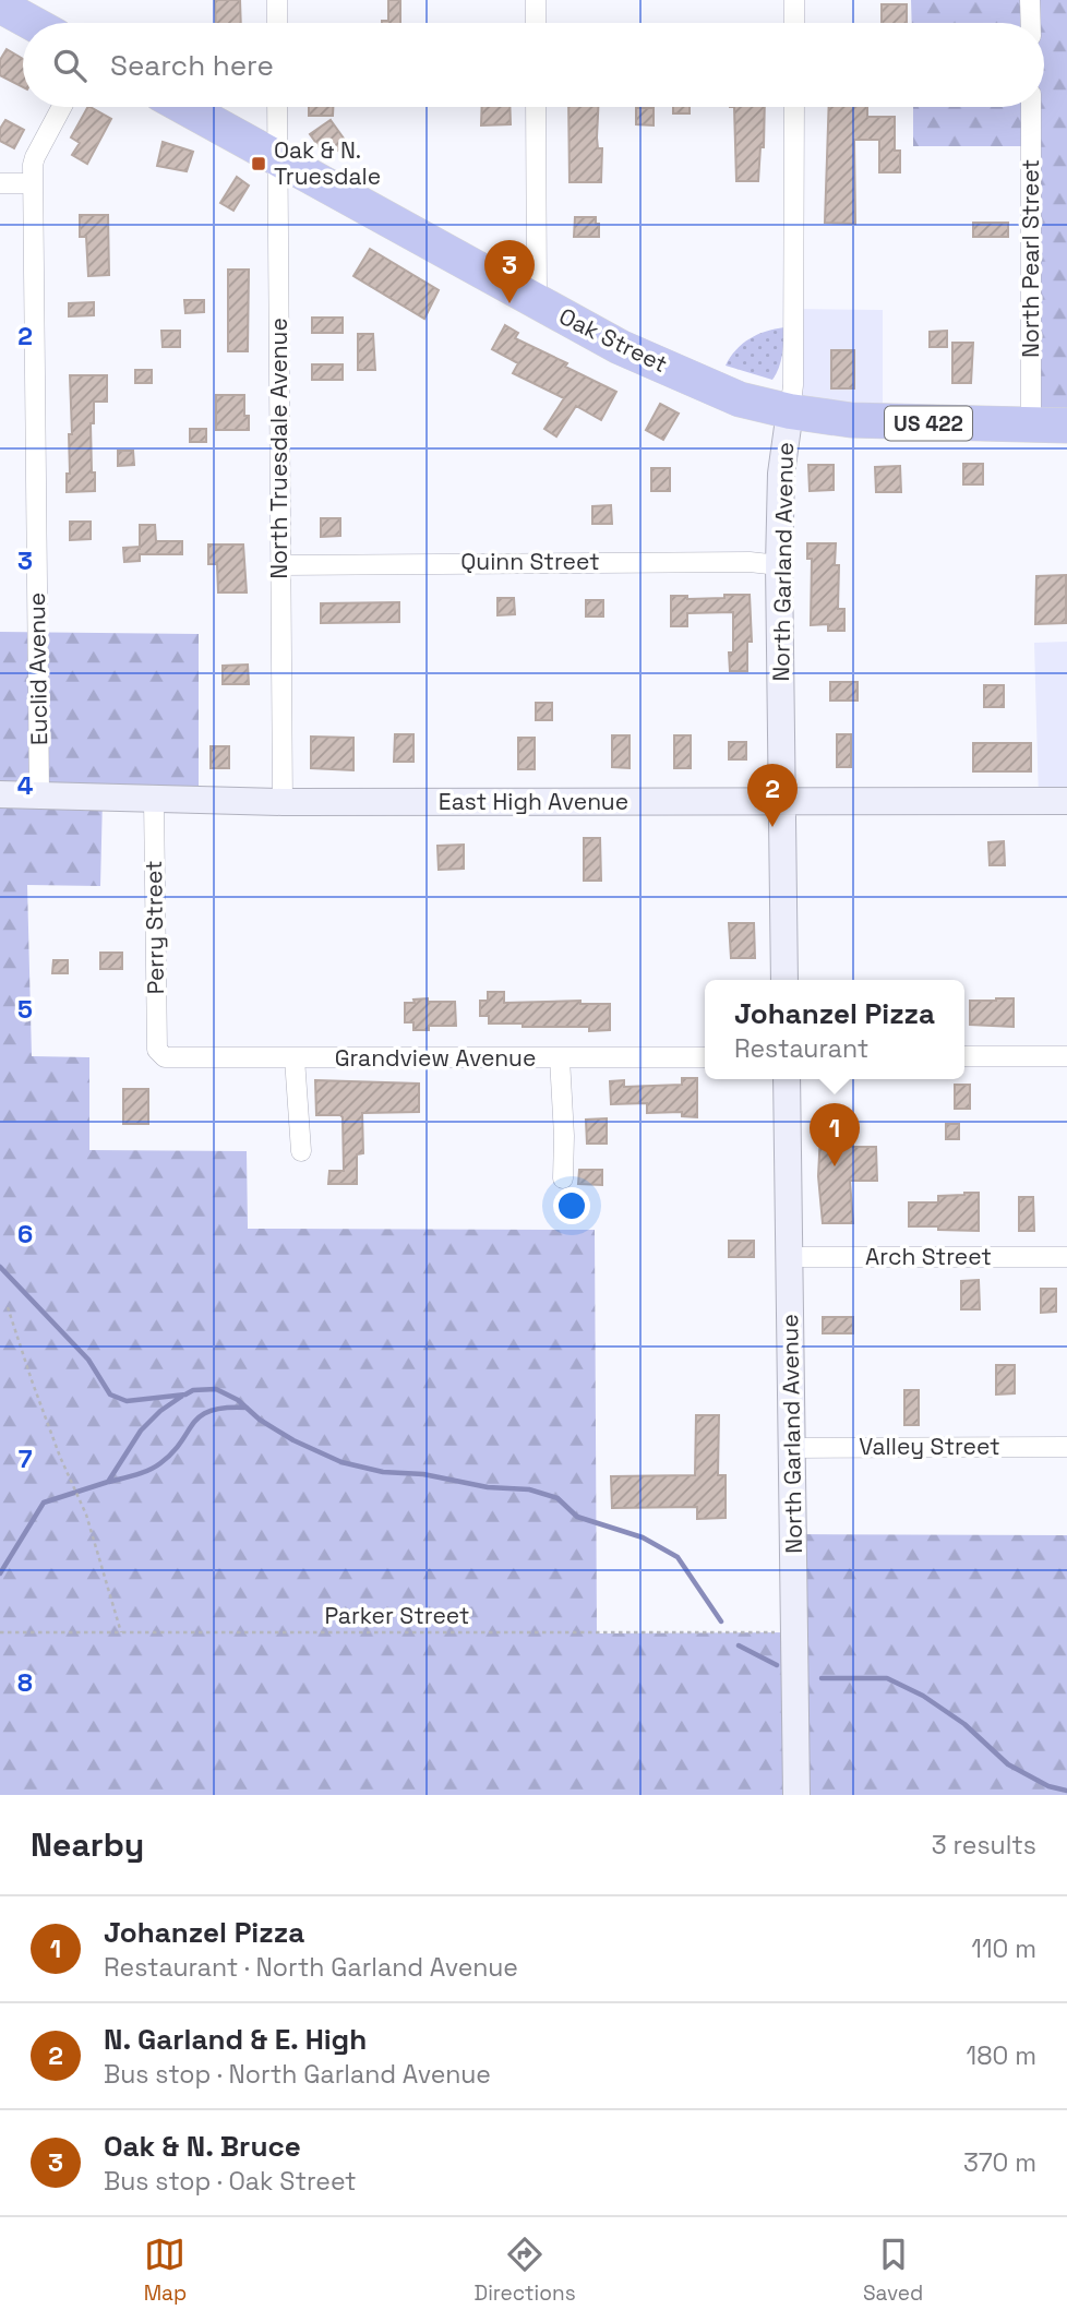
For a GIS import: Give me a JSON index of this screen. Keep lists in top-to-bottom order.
{
  "streets": {
    "highway": ["Oak Street", "US 422"],
    "street": [
      "North Pearl Street",
      "North Truesdale Avenue",
      "Quinn Street",
      "North Garland Avenue",
      "Euclid Avenue",
      "East High Avenue",
      "Perry Street",
      "Grandview Avenue",
      "Arch Street",
      "Valley Street"
    ],
    "path": ["Parker Street"]
  },
  "crossings": [
    ["North Pearl Street", "Oak Street"],
    ["Oak Street", "North Truesdale Avenue"],
    ["Oak Street", "North Garland Avenue"],
    ["North Truesdale Avenue", "Quinn Street"],
    ["North Truesdale Avenue", "East High Avenue"],
    ["Quinn Street", "North Garland Avenue"],
    ["North Garland Avenue", "East High Avenue"],
    ["North Garland Avenue", "Arch Street"],
    ["North Garland Avenue", "Valley Street"],
    ["North Garland Avenue", "Parker Street"],
    ["Euclid Avenue", "East High Avenue"],
    ["East High Avenue", "Perry Street"],
    ["Perry Street", "Grandview Avenue"]
  ],
  "places": {
    "transit": ["Oak & N. Truesdale"]
  },
  "page": {
    "search": "Search here",
    "pins": ["3", "2", "1"],
    "popup": ["Johanzel Pizza", "Restaurant"],
    "heading": ["Nearby", "3 results"],
    "list": [
      {
        "mark": "1",
        "name": "Johanzel Pizza",
        "note": "Restaurant · North Garland Avenue",
        "value": "110 m"
      },
      {
        "mark": "2",
        "name": "N. Garland & E. High",
        "note": "Bus stop · North Garland Avenue",
        "value": "180 m"
      },
      {
        "mark": "3",
        "name": "Oak & N. Bruce",
        "note": "Bus stop · Oak Street",
        "value": "370 m"
      }
    ],
    "nav": ["Map", "Directions", "Saved"]
  },
  "grid": {
    "rows": [
      "2",
      "3",
      "4",
      "5",
      "6",
      "7",
      "8"
    ]
  }
}
